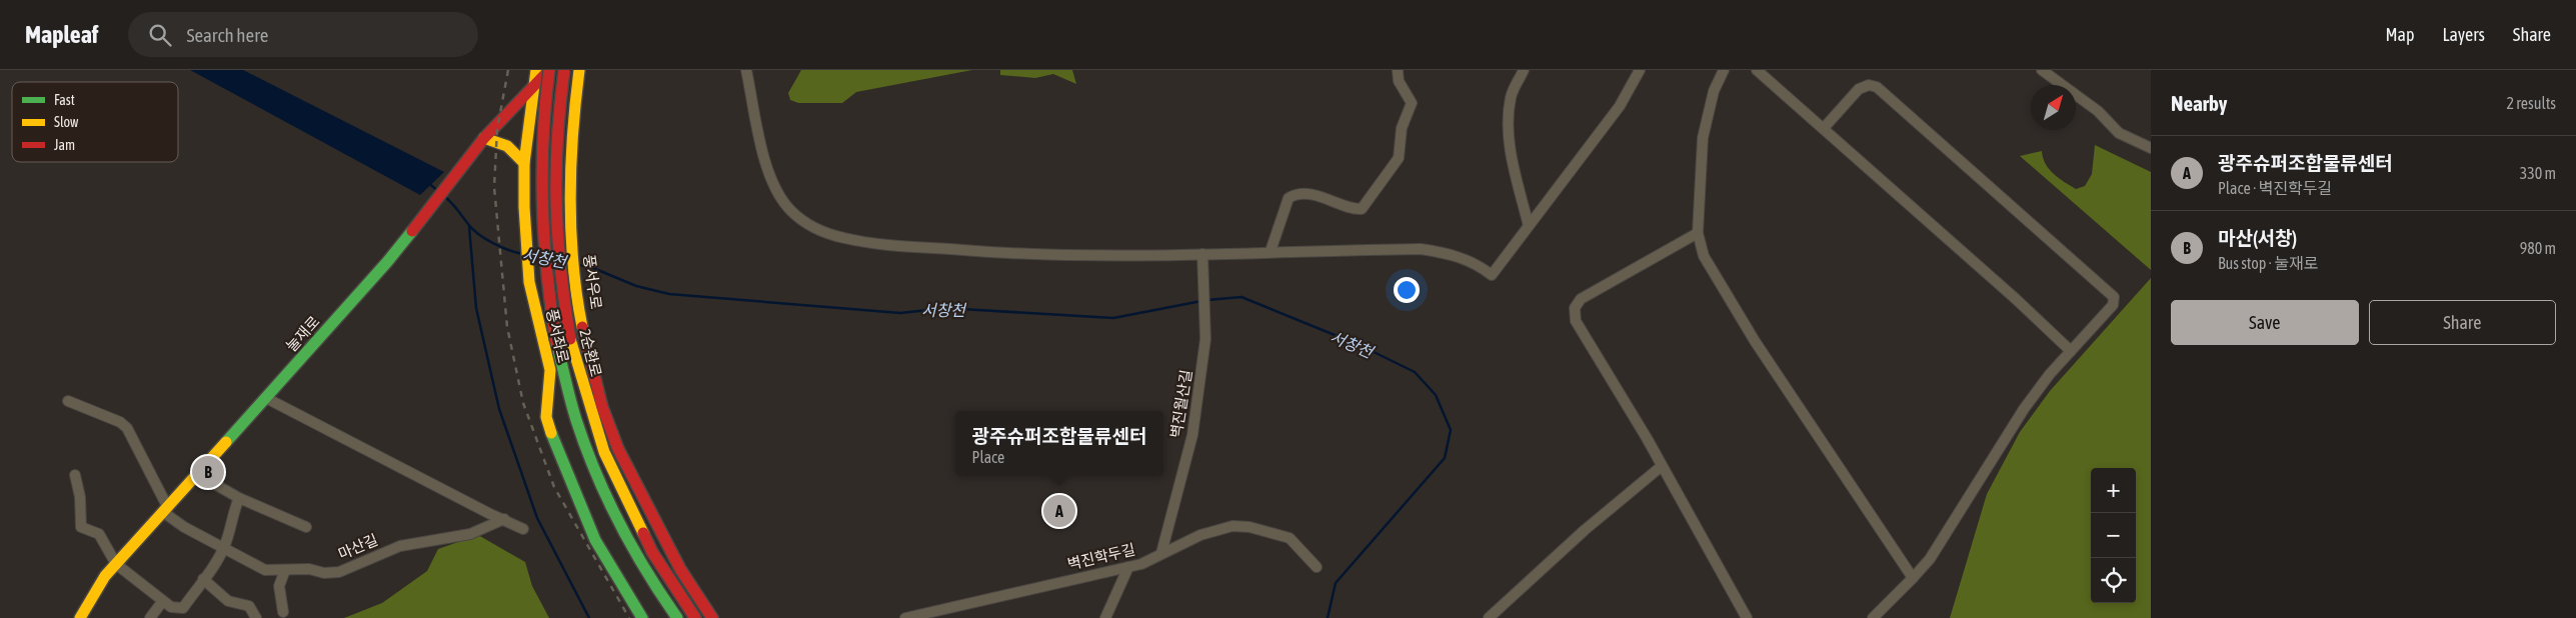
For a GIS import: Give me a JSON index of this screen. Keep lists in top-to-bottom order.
{
  "streets": {
    "main road": [
      "풍서우로",
      "눌재로",
      "풍서좌로",
      "2순환로"
    ],
    "street": ["벽진월산길", "마산길", "벽진학두길"]
  },
  "crossings": [
    ["눌재로", "풍서좌로"],
    ["눌재로", "2순환로"],
    ["눌재로", "마산길"],
    ["벽진월산길", "벽진학두길"]
  ],
  "water": ["서창천"],
  "legend": ["Fast", "Slow", "Jam"],
  "north": "top right",
  "page": {
    "header": "Mapleaf",
    "search": "Search here",
    "nav": ["Map", "Layers", "Share"],
    "heading": ["Nearby", "2 results"],
    "list": [
      {
        "mark": "A",
        "name": "광주슈퍼조합물류센터",
        "note": "Place · 벽진학두길",
        "value": "330 m"
      },
      {
        "mark": "B",
        "name": "마산(서창)",
        "note": "Bus stop · 눌재로",
        "value": "980 m"
      }
    ],
    "buttons": ["Save", "Share"],
    "popup": ["광주슈퍼조합물류센터", "Place"],
    "pins": ["B", "A"],
    "map_buttons": ["+", "−"]
  }
}
